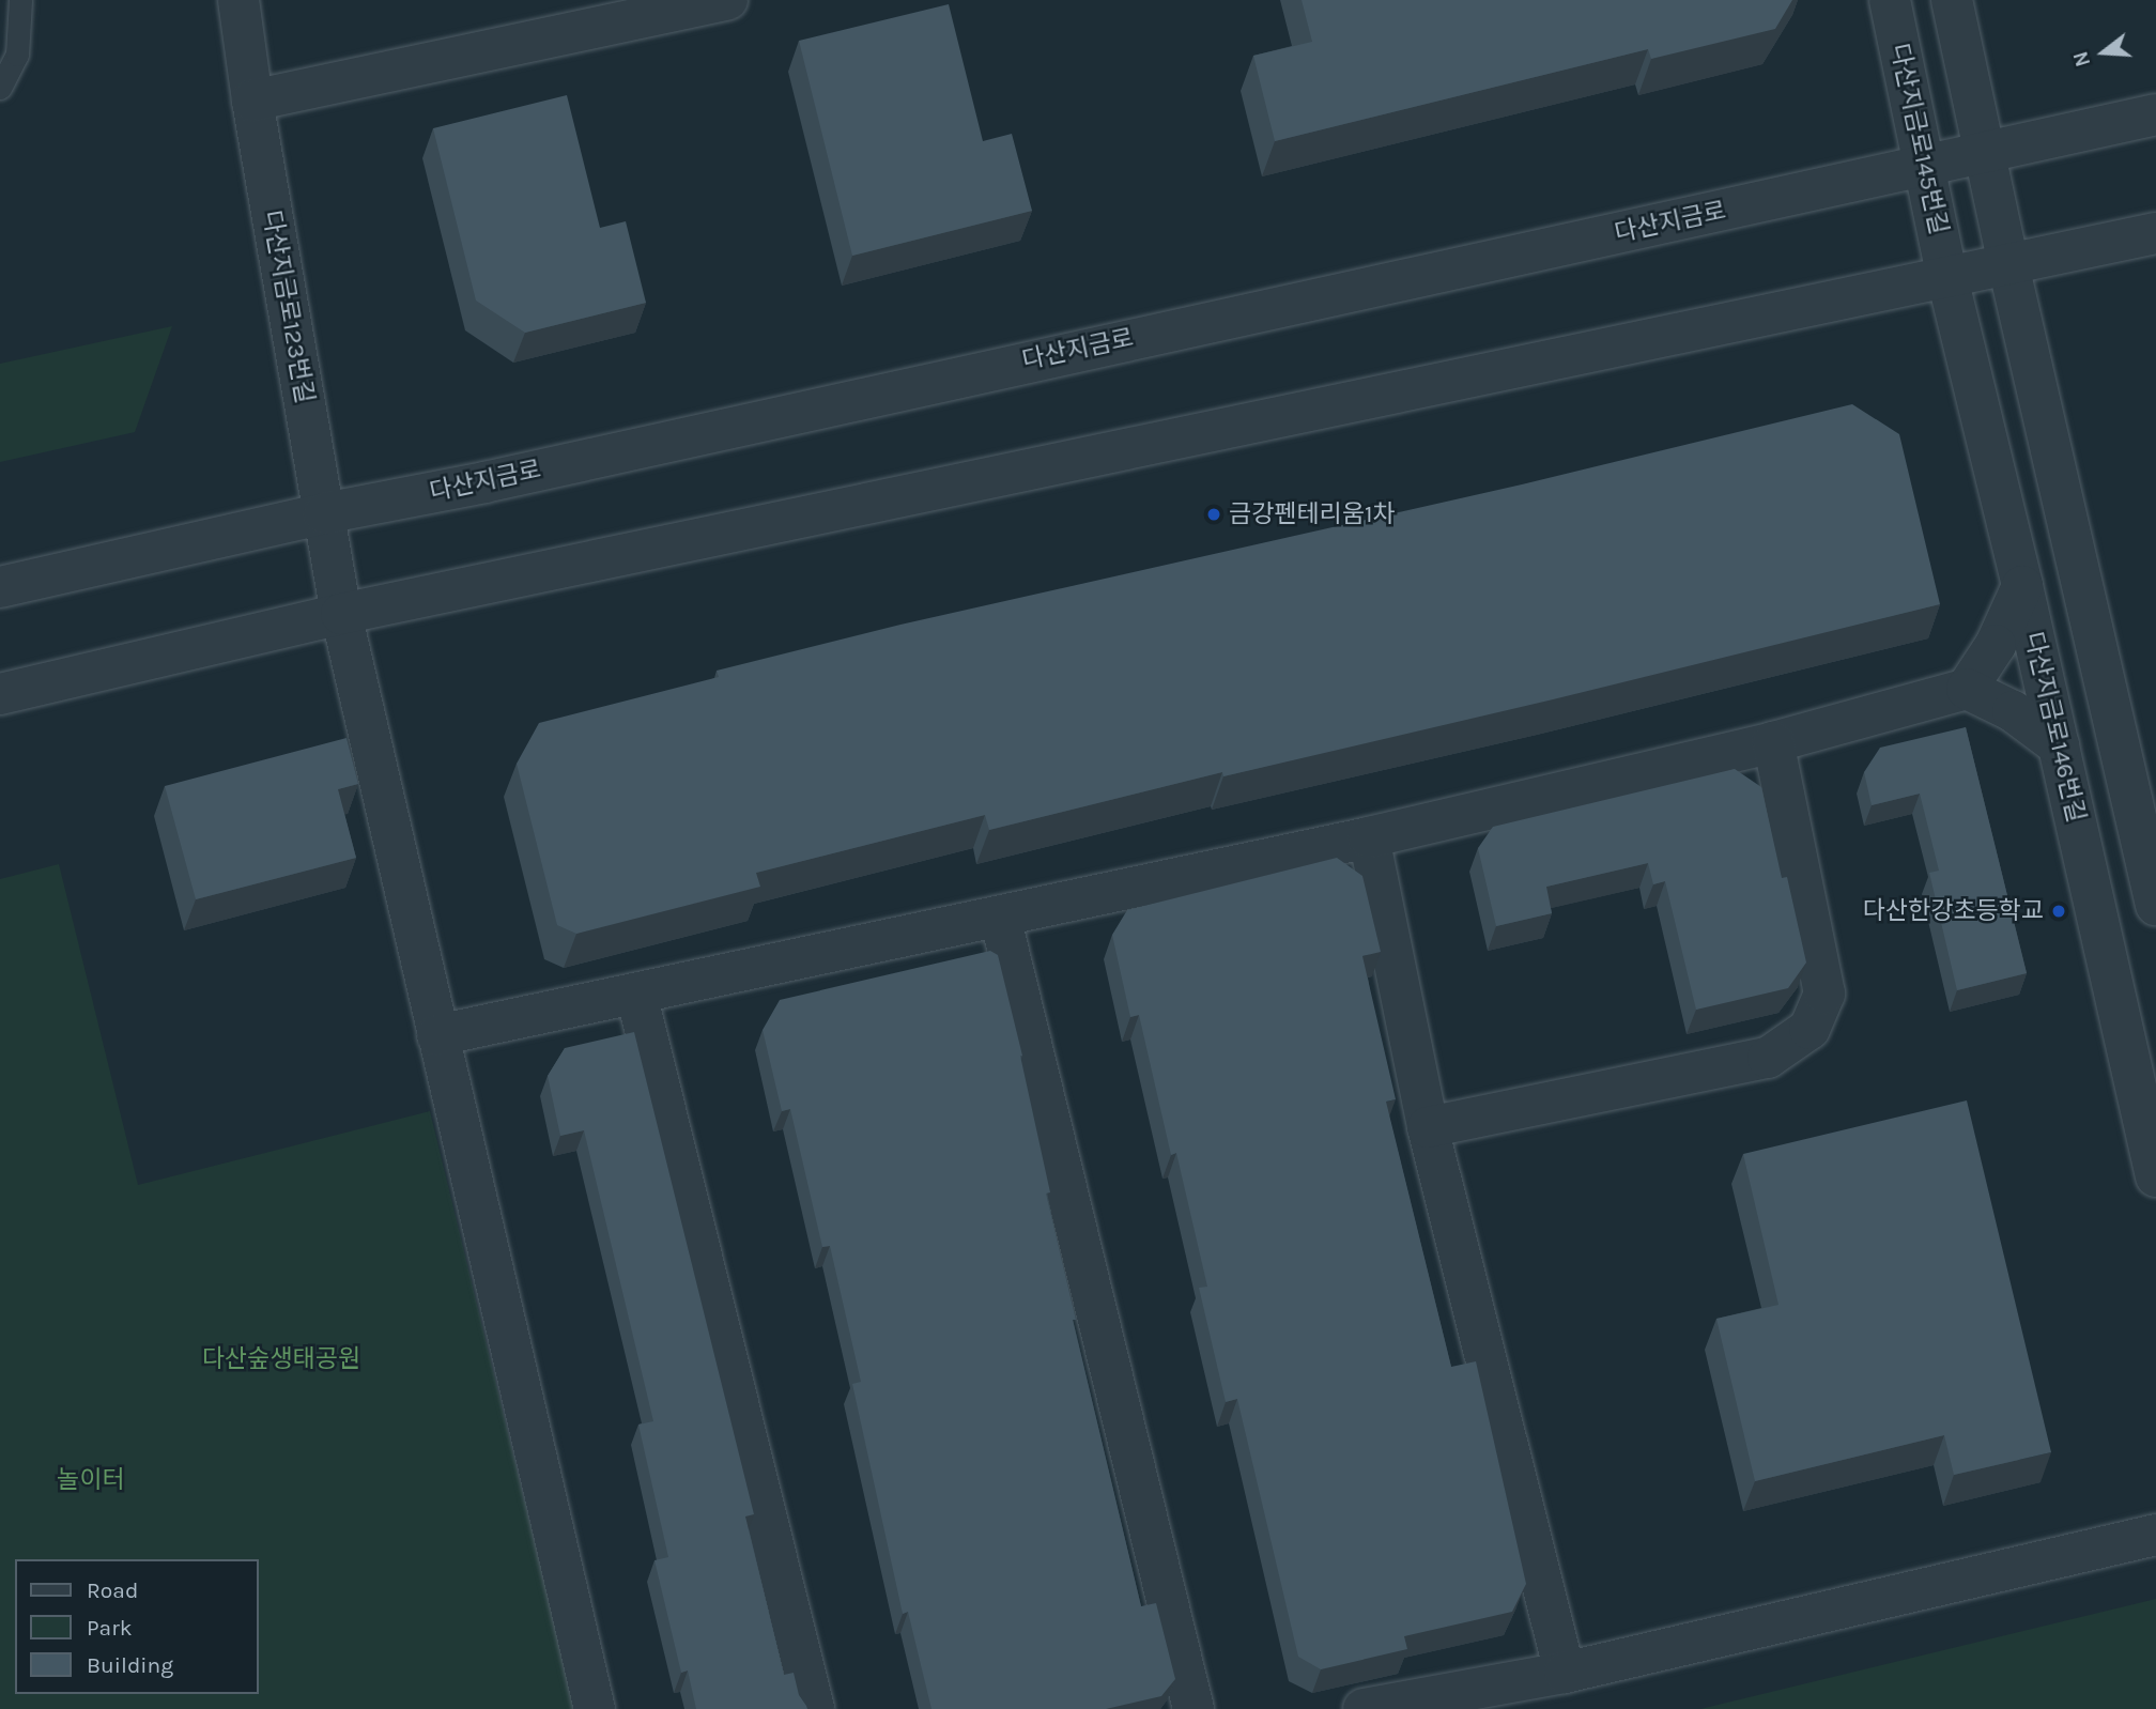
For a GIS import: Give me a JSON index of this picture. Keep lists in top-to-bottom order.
{
  "streets": {
    "street": [
      "다산지금로145번길",
      "다산지금로",
      "다산지금로123번길",
      "다산지금로146번길"
    ]
  },
  "crossings": [
    ["다산지금로145번길", "다산지금로"],
    ["다산지금로145번길", "다산지금로146번길"],
    ["다산지금로", "다산지금로123번길"]
  ],
  "parks": ["다산숲생태공원", "놀이터"],
  "places": ["금강펜테리움1차", "다산한강초등학교"],
  "legend": ["Road", "Park", "Building"],
  "north": "left"
}
